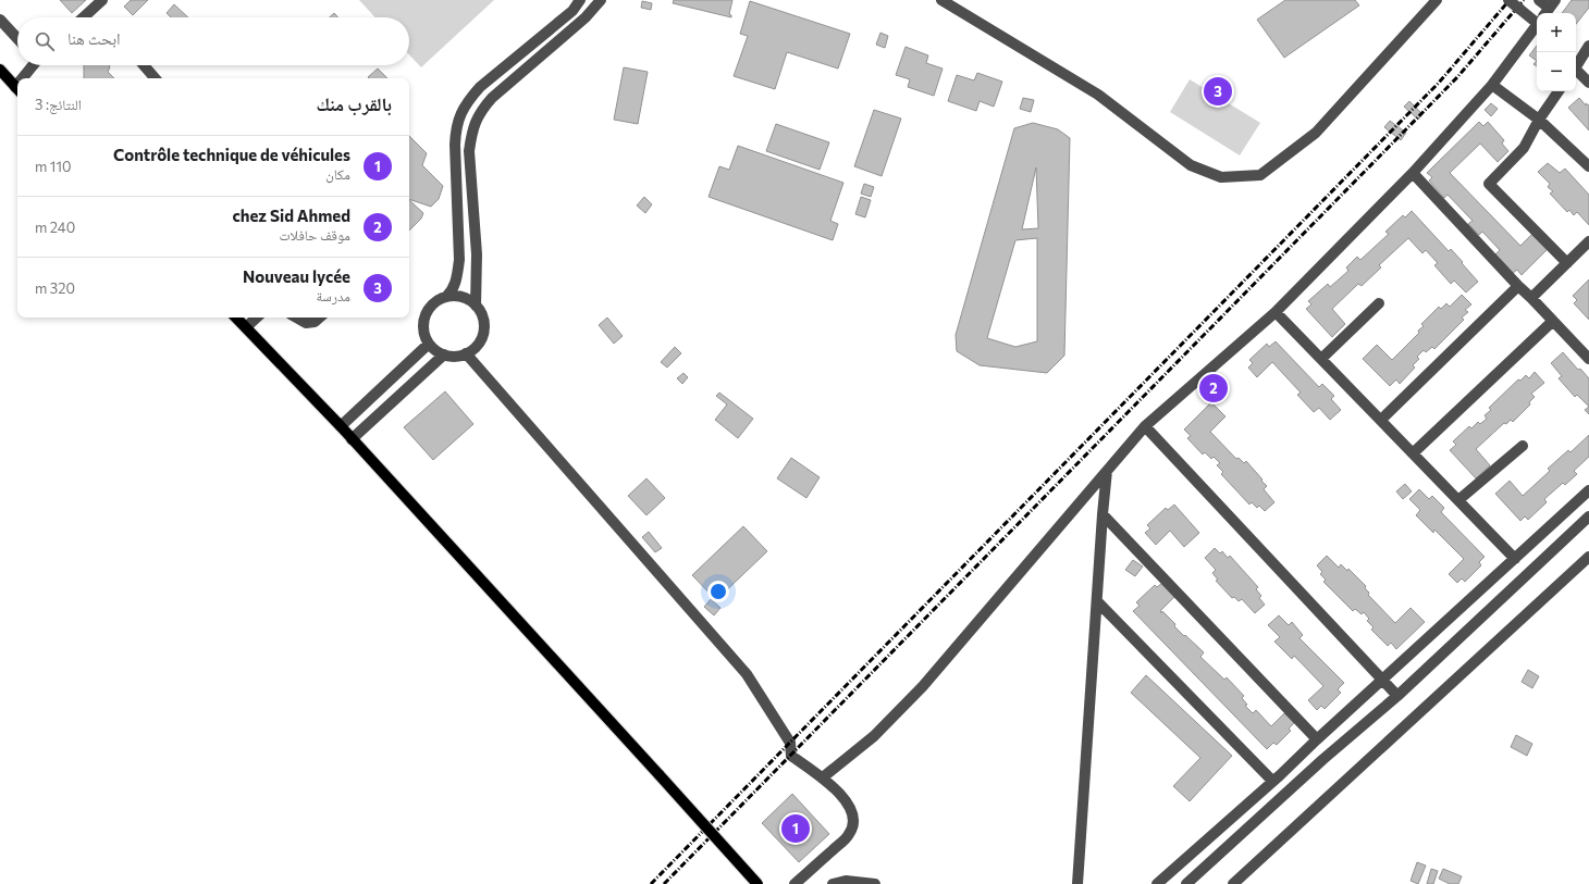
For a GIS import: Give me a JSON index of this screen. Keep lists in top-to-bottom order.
{
  "page": {
    "map_buttons": ["+", "−"],
    "search": "ابحث هنا",
    "pins": ["3", "2", "1"],
    "heading": ["بالقرب منك", "النتائج: 3"],
    "list": [
      {
        "mark": "1",
        "name": "Contrôle technique de véhicules",
        "note": "مكان",
        "value": "110 m"
      },
      {
        "mark": "2",
        "name": "chez Sid Ahmed",
        "note": "موقف حافلات",
        "value": "240 m"
      },
      {
        "mark": "3",
        "name": "Nouveau lycée",
        "note": "مدرسة",
        "value": "320 m"
      }
    ]
  }
}
